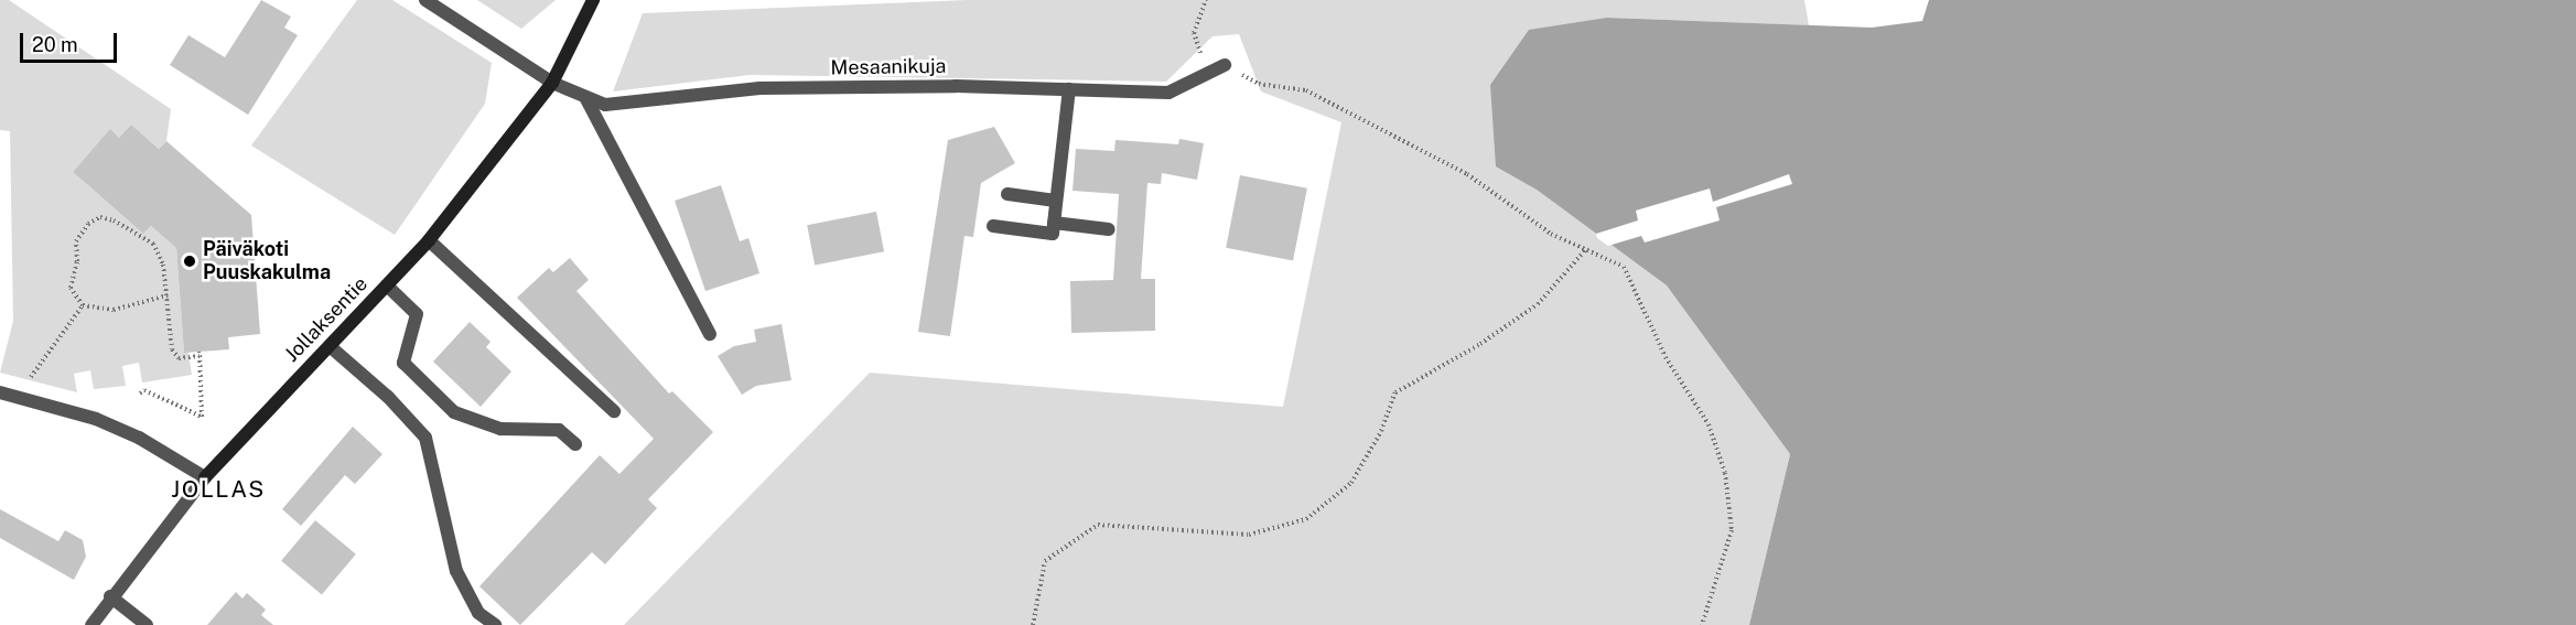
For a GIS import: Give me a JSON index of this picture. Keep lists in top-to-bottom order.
{
  "streets": {
    "main road": ["Jollaksentie"],
    "street": ["Mesaanikuja"]
  },
  "crossings": [
    ["Mesaanikuja", "Jollaksentie"]
  ],
  "districts": ["JOLLAS"],
  "places": ["Päiväkoti Puuskakulma"],
  "scale_bar": "20 m"
}
